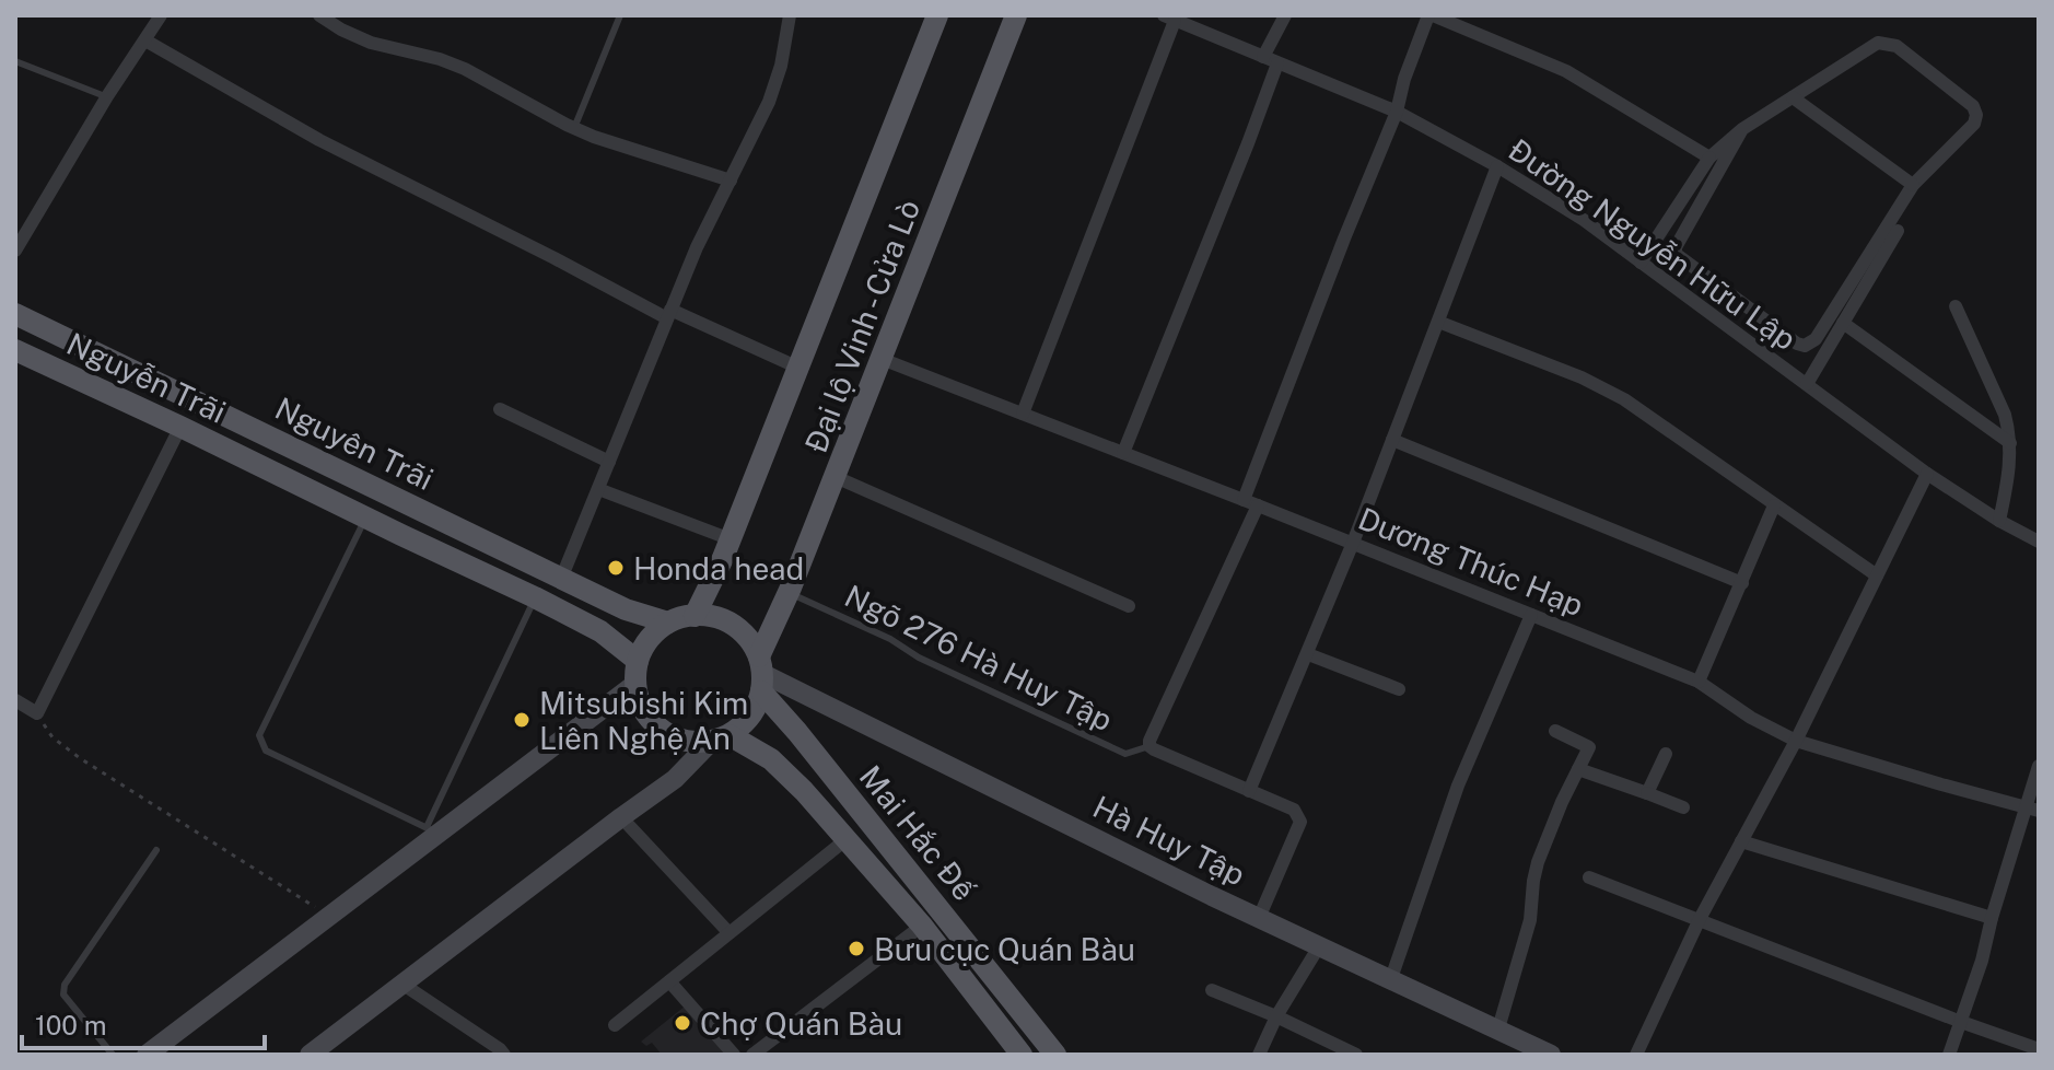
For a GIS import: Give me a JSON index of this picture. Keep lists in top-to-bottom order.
{
  "streets": {
    "main road": [
      "Đại lộ Vinh - Cửa Lò",
      "Nguyễn Trãi",
      "Nguyên Trãi",
      "Mai Hắc Đế"
    ],
    "street": ["Đường Nguyễn Hữu Lập", "Dương Thúc Hạp", "Hà Huy Tập"],
    "lane": ["Ngõ 276 Hà Huy Tập"]
  },
  "crossings": [
    ["Đại lộ Vinh - Cửa Lò", "Nguyên Trãi"],
    ["Đại lộ Vinh - Cửa Lò", "Dương Thúc Hạp"],
    ["Đại lộ Vinh - Cửa Lò", "Ngõ 276 Hà Huy Tập"],
    ["Đại lộ Vinh - Cửa Lò", "Mai Hắc Đế"],
    ["Đại lộ Vinh - Cửa Lò", "Hà Huy Tập"],
    ["Nguyên Trãi", "Mai Hắc Đế"],
    ["Nguyên Trãi", "Hà Huy Tập"],
    ["Mai Hắc Đế", "Hà Huy Tập"]
  ],
  "places": [
    "Honda head",
    "Mitsubishi Kim Liên Nghệ An",
    "Bưu cục Quán Bàu",
    "Chợ Quán Bàu"
  ],
  "scale_bar": "100 m"
}
